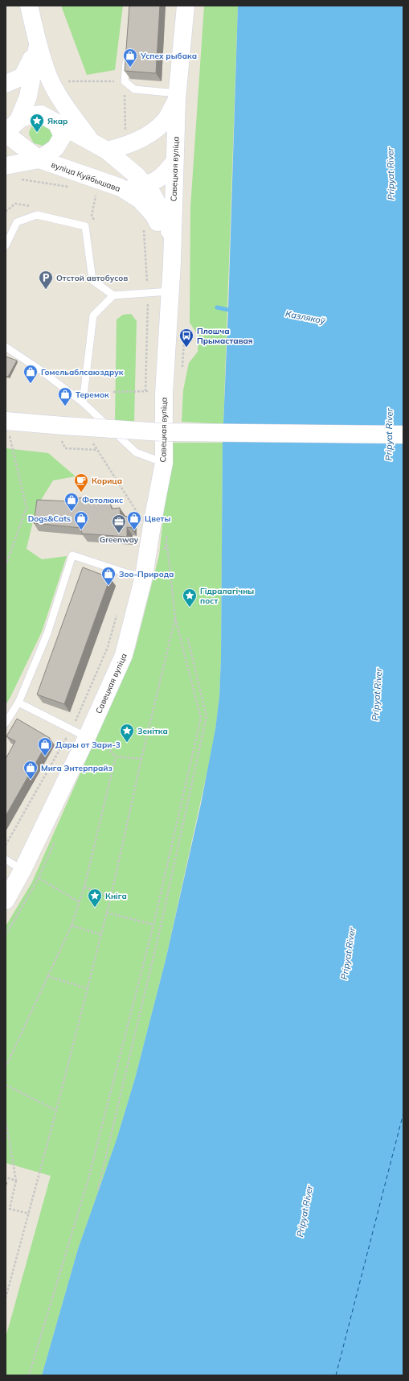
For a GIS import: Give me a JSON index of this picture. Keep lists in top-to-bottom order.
{
  "streets": {
    "main road": ["Савецкая вуліца", "вуліца Куйбышава"]
  },
  "crossings": [
    ["Савецкая вуліца", "вуліца Куйбышава"]
  ],
  "water": ["Pripyat River", "Казлякоў"],
  "places": {
    "shop": [
      "Успех рыбака",
      "Гомельаблсаюздрук",
      "Теремок",
      "Фотолюкс",
      "Dogs&Cats",
      "Цветы",
      "Зоо-Природа",
      "Дары от Зари-3",
      "Мига Энтерпрайз"
    ],
    "place": [
      "Якар",
      "Гідралагічны пост",
      "Зенітка",
      "Кніга"
    ],
    "parking": ["Отстой автобусов"],
    "bus stop": ["Плошча Прымаставая"],
    "cafe": ["Корица"],
    "office": ["Greenway"]
  }
}
